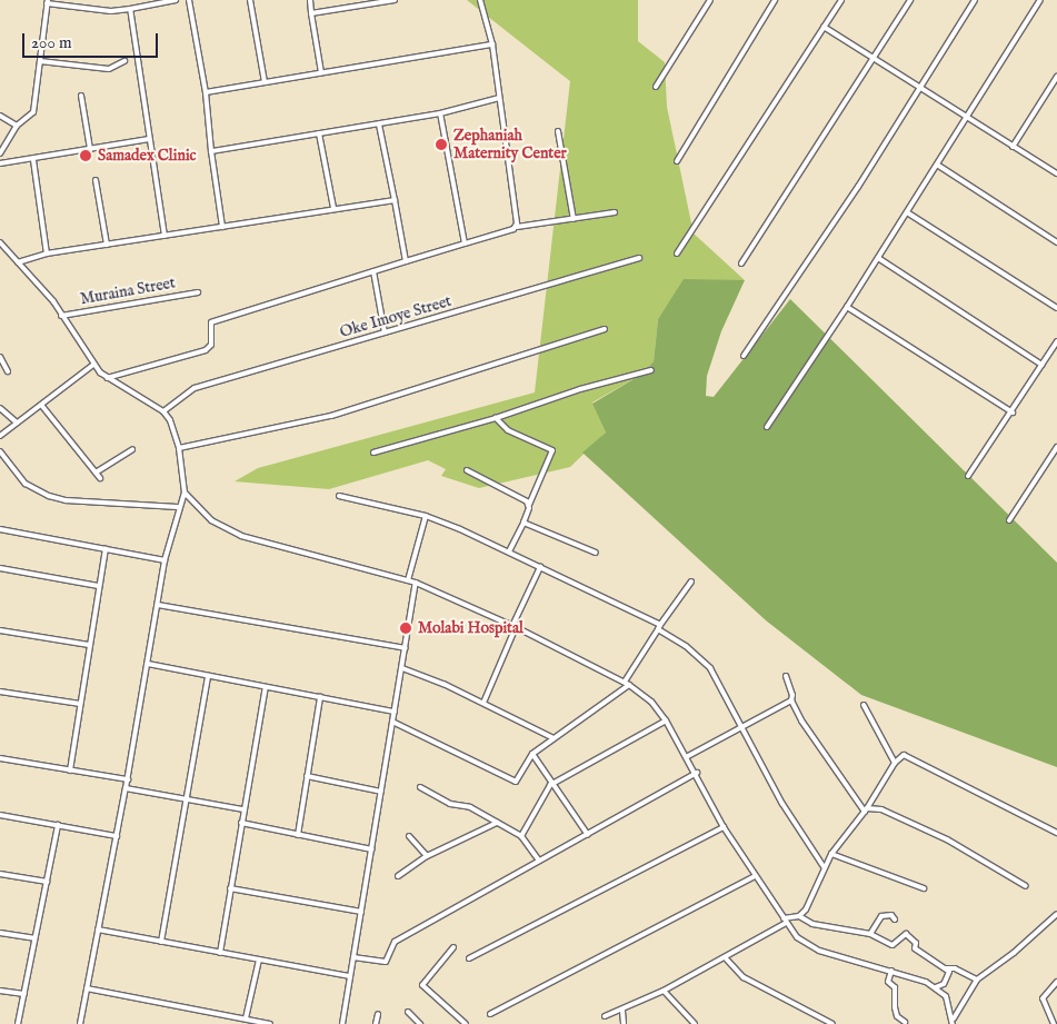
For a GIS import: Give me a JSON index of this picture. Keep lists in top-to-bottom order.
{
  "streets": {
    "street": ["Muraina Street", "Oke Imoye Street"]
  },
  "places": ["Zephaniah Maternity Center", "Samadex Clinic", "Molabi Hospital"],
  "scale_bar": "200 m"
}
